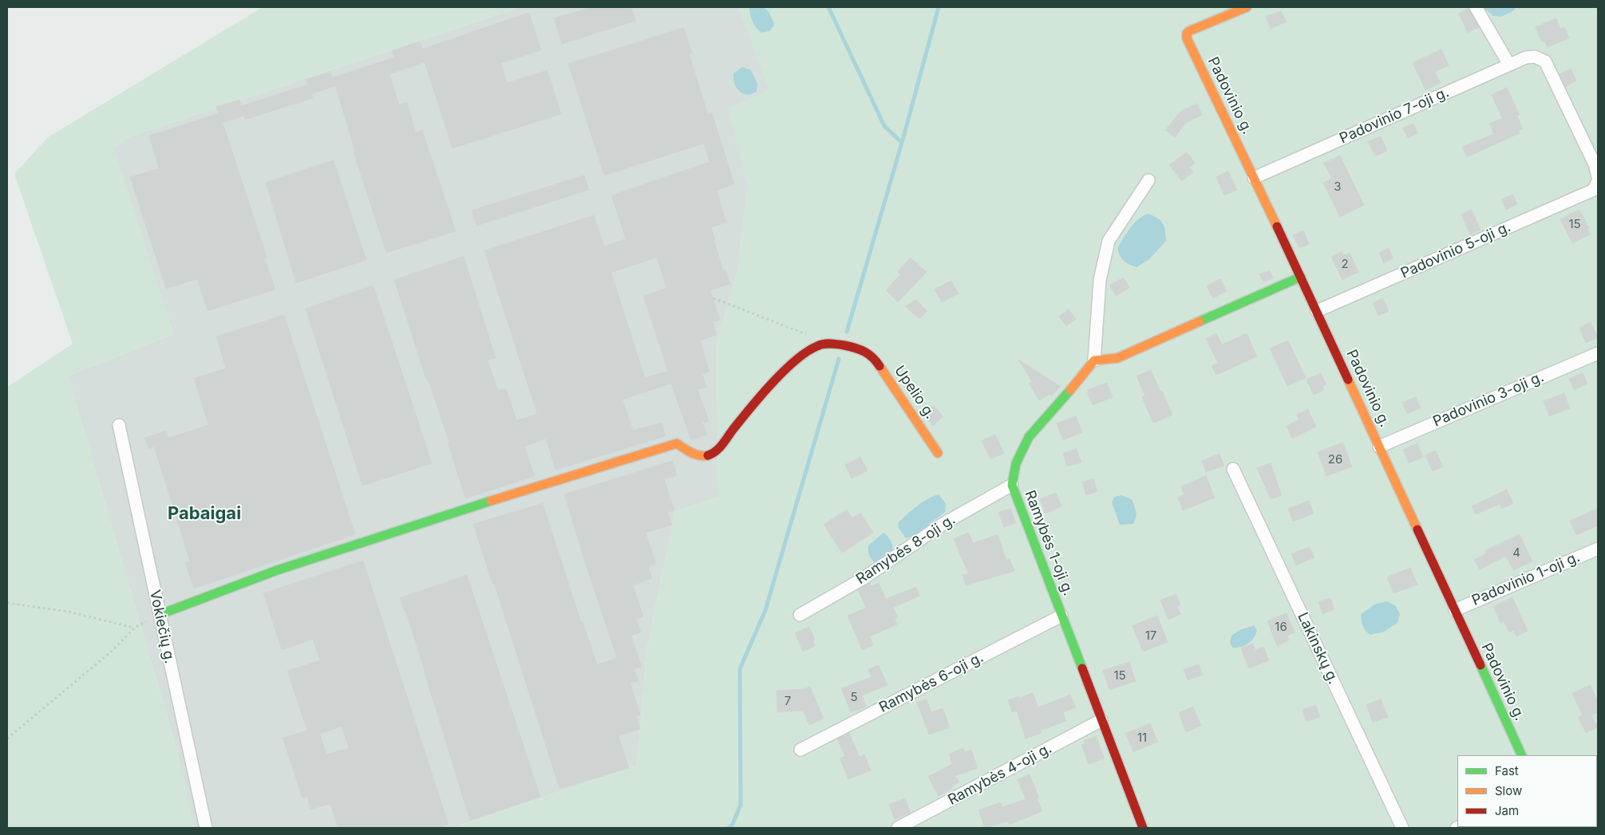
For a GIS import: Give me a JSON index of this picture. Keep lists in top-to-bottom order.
{
  "streets": {
    "street": [
      "Padovinio g.",
      "Padovinio 7-oji g.",
      "Padovinio 5-oji g.",
      "Upelio g.",
      "Padovinio 3-oji g.",
      "Ramybės 1-oji g.",
      "Ramybės 8-oji g.",
      "Padovinio 1-oji g.",
      "Vokiečių g.",
      "Lakinskų g.",
      "Ramybės 6-oji g.",
      "Ramybės 4-oji g."
    ]
  },
  "crossings": [
    ["Padovinio g.", "Padovinio 7-oji g."],
    ["Padovinio g.", "Padovinio 5-oji g."],
    ["Padovinio g.", "Padovinio 3-oji g."],
    ["Padovinio g.", "Padovinio 1-oji g."],
    ["Ramybės 1-oji g.", "Ramybės 8-oji g."],
    ["Ramybės 1-oji g.", "Ramybės 6-oji g."],
    ["Ramybės 1-oji g.", "Ramybės 4-oji g."]
  ],
  "districts": ["Pabaigai"],
  "house_numbers": [
    "3",
    "15",
    "2",
    "26",
    "4",
    "16",
    "17",
    "15",
    "5",
    "7",
    "11"
  ],
  "legend": ["Fast", "Slow", "Jam"]
}
